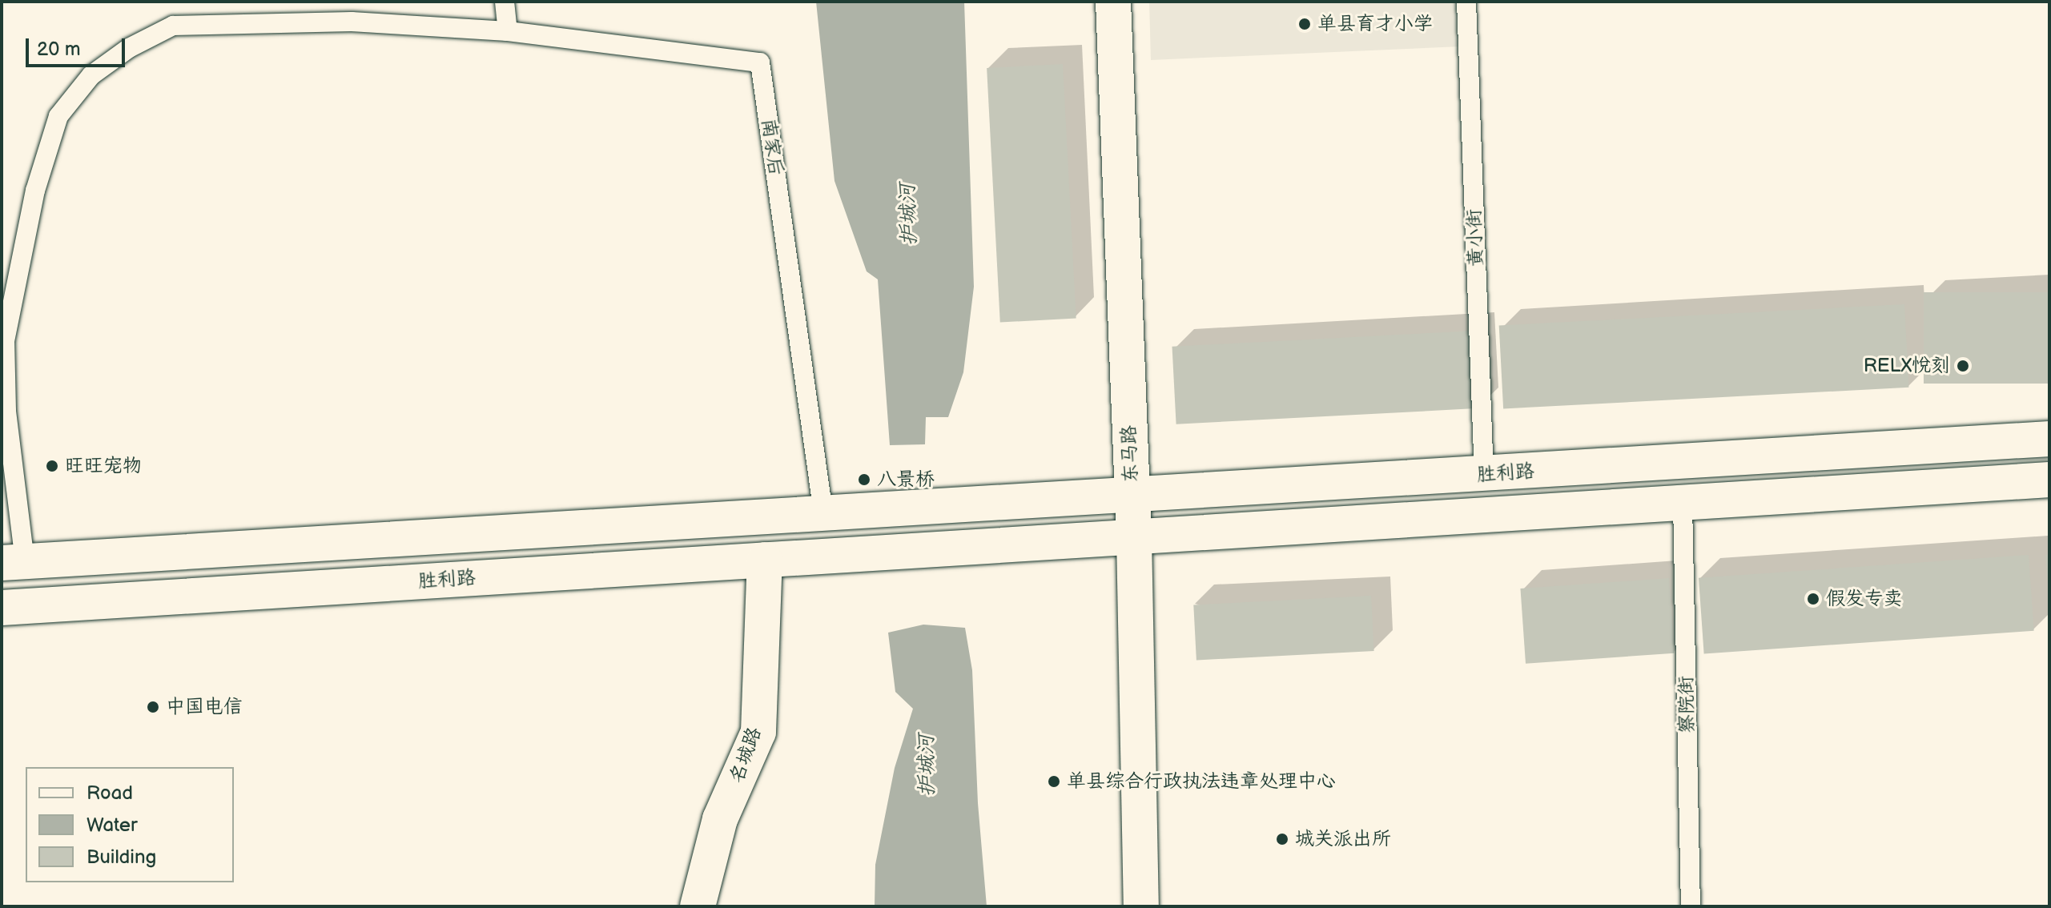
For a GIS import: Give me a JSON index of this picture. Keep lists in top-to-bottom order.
{
  "streets": {
    "main road": ["东马路", "胜利路", "名城路"],
    "lane": ["南家后", "黄小街", "察院街"]
  },
  "crossings": [
    ["南家后", "胜利路"],
    ["黄小街", "胜利路"],
    ["东马路", "胜利路"],
    ["胜利路", "察院街"],
    ["胜利路", "名城路"]
  ],
  "water": ["护城河"],
  "places": [
    "单县育才小学",
    "RELX悦刻",
    "旺旺宠物",
    "八景桥",
    "假发专卖",
    "中国电信",
    "单县综合行政执法违章处理中心",
    "城关派出所"
  ],
  "legend": ["Road", "Water", "Building"],
  "scale_bar": "20 m"
}
